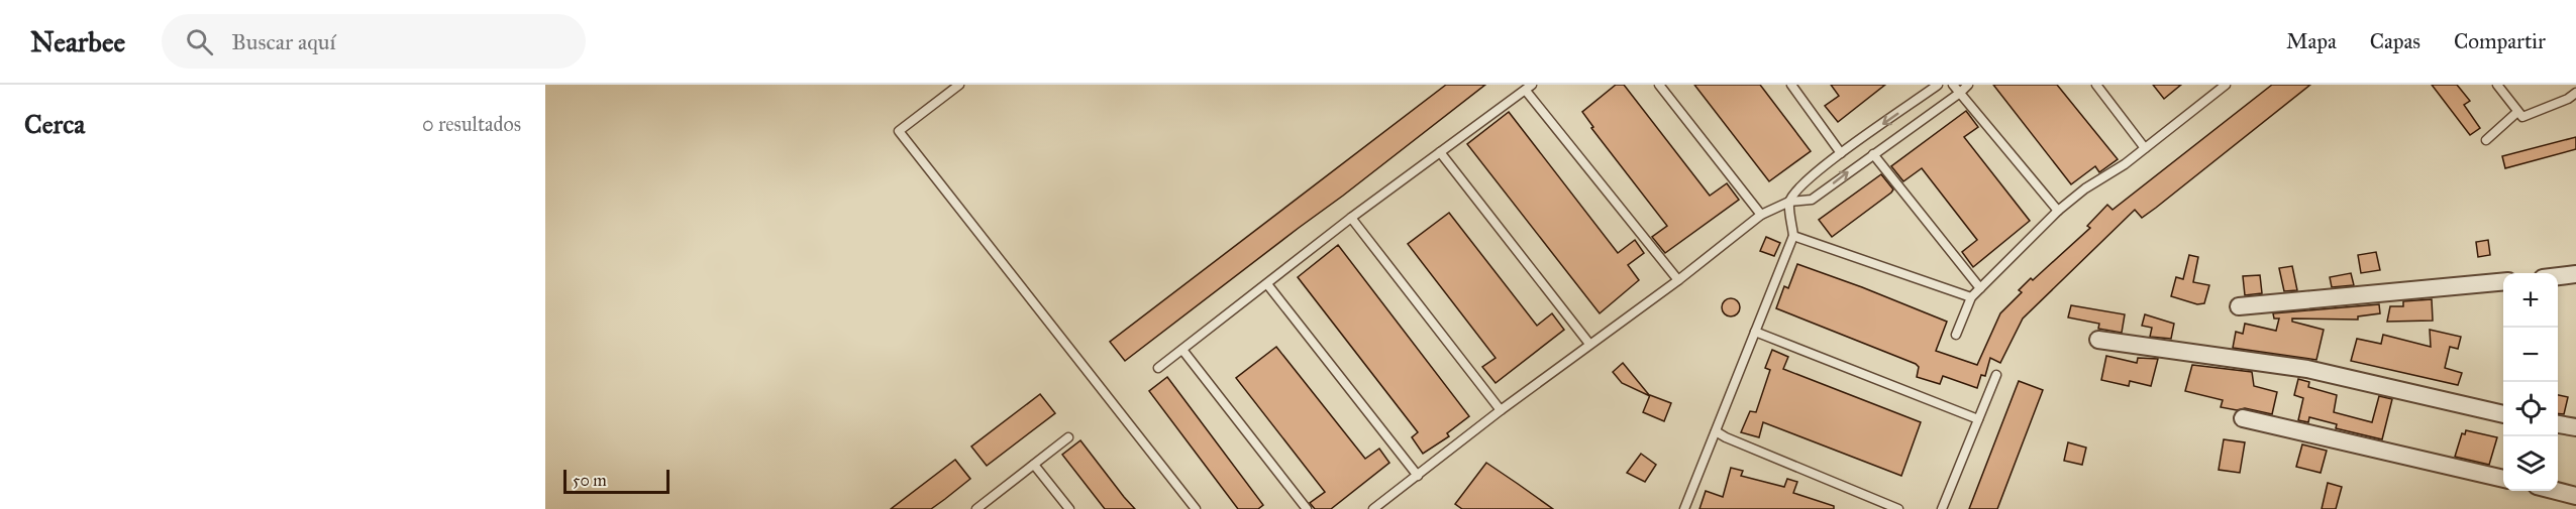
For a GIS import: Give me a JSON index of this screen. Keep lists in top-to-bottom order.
{
  "scale_bar": "50 m",
  "page": {
    "header": "Nearbee",
    "search": "Buscar aquí",
    "nav": ["Mapa", "Capas", "Compartir"],
    "heading": ["Cerca", "0 resultados"],
    "map_buttons": ["+", "−"],
    "scale": "50 m"
  }
}
